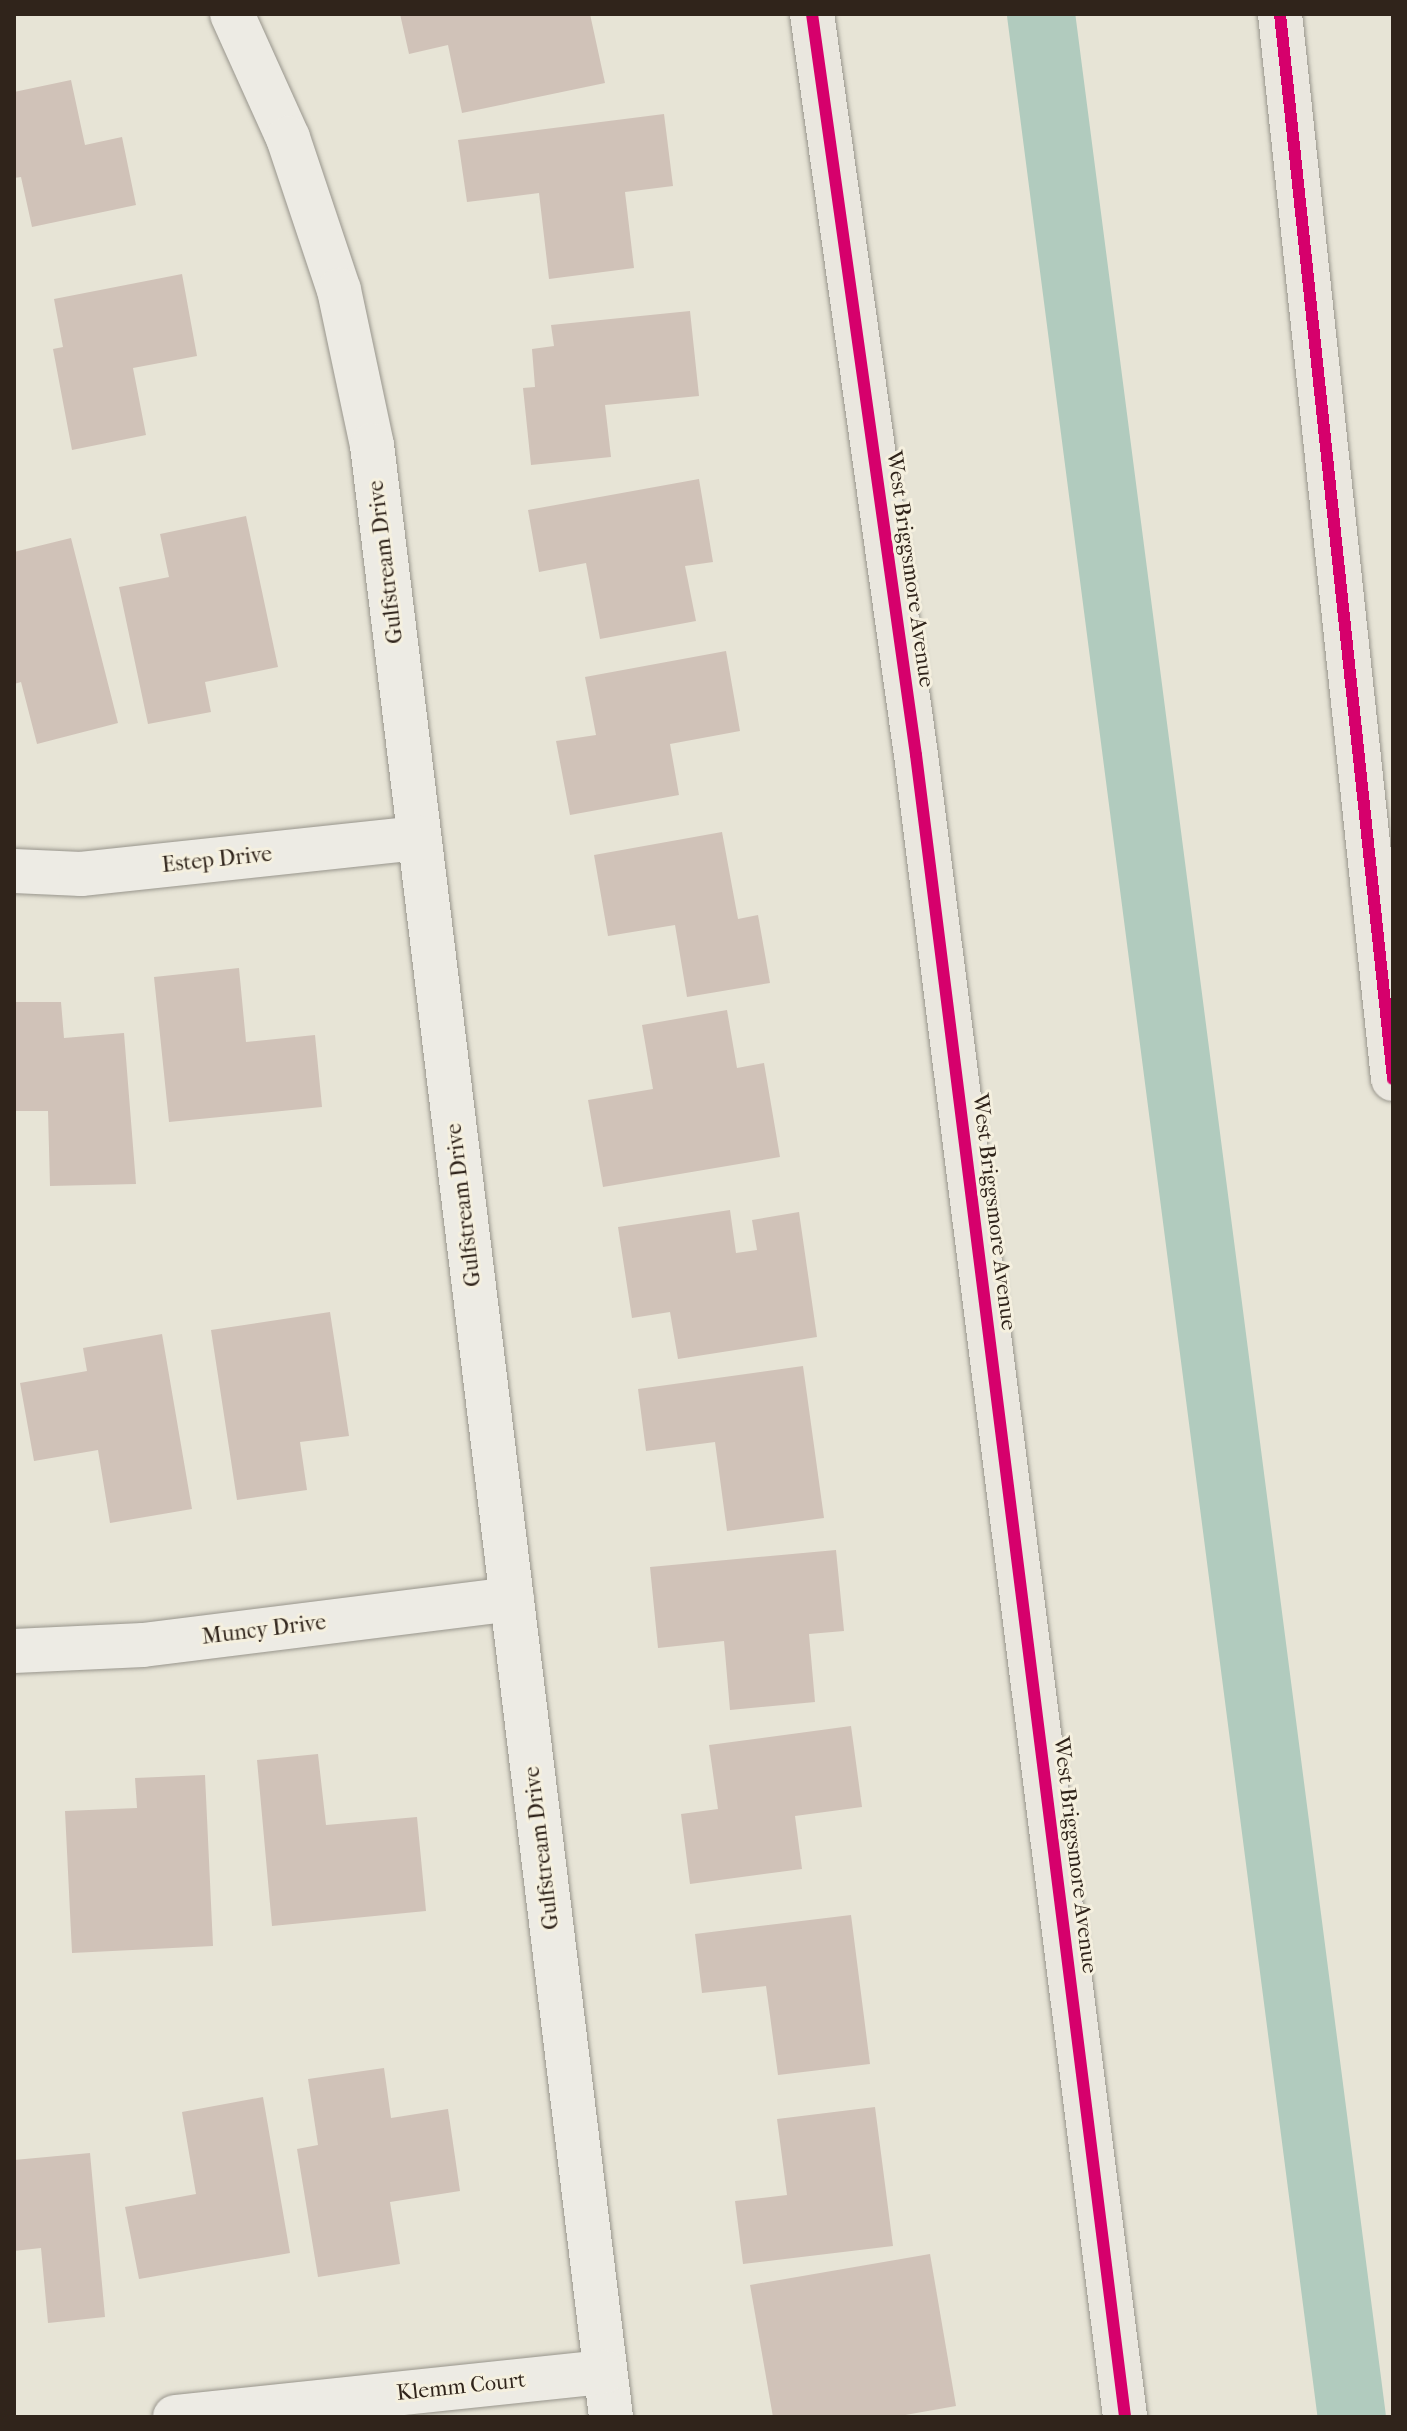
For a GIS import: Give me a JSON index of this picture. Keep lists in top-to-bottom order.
{
  "streets": {
    "main road": ["West Briggsmore Avenue"],
    "street": [
      "Gulfstream Drive",
      "Estep Drive",
      "Muncy Drive",
      "Klemm Court"
    ]
  },
  "crossings": [
    ["Gulfstream Drive", "Estep Drive"],
    ["Gulfstream Drive", "Muncy Drive"],
    ["Gulfstream Drive", "Klemm Court"]
  ]
}
